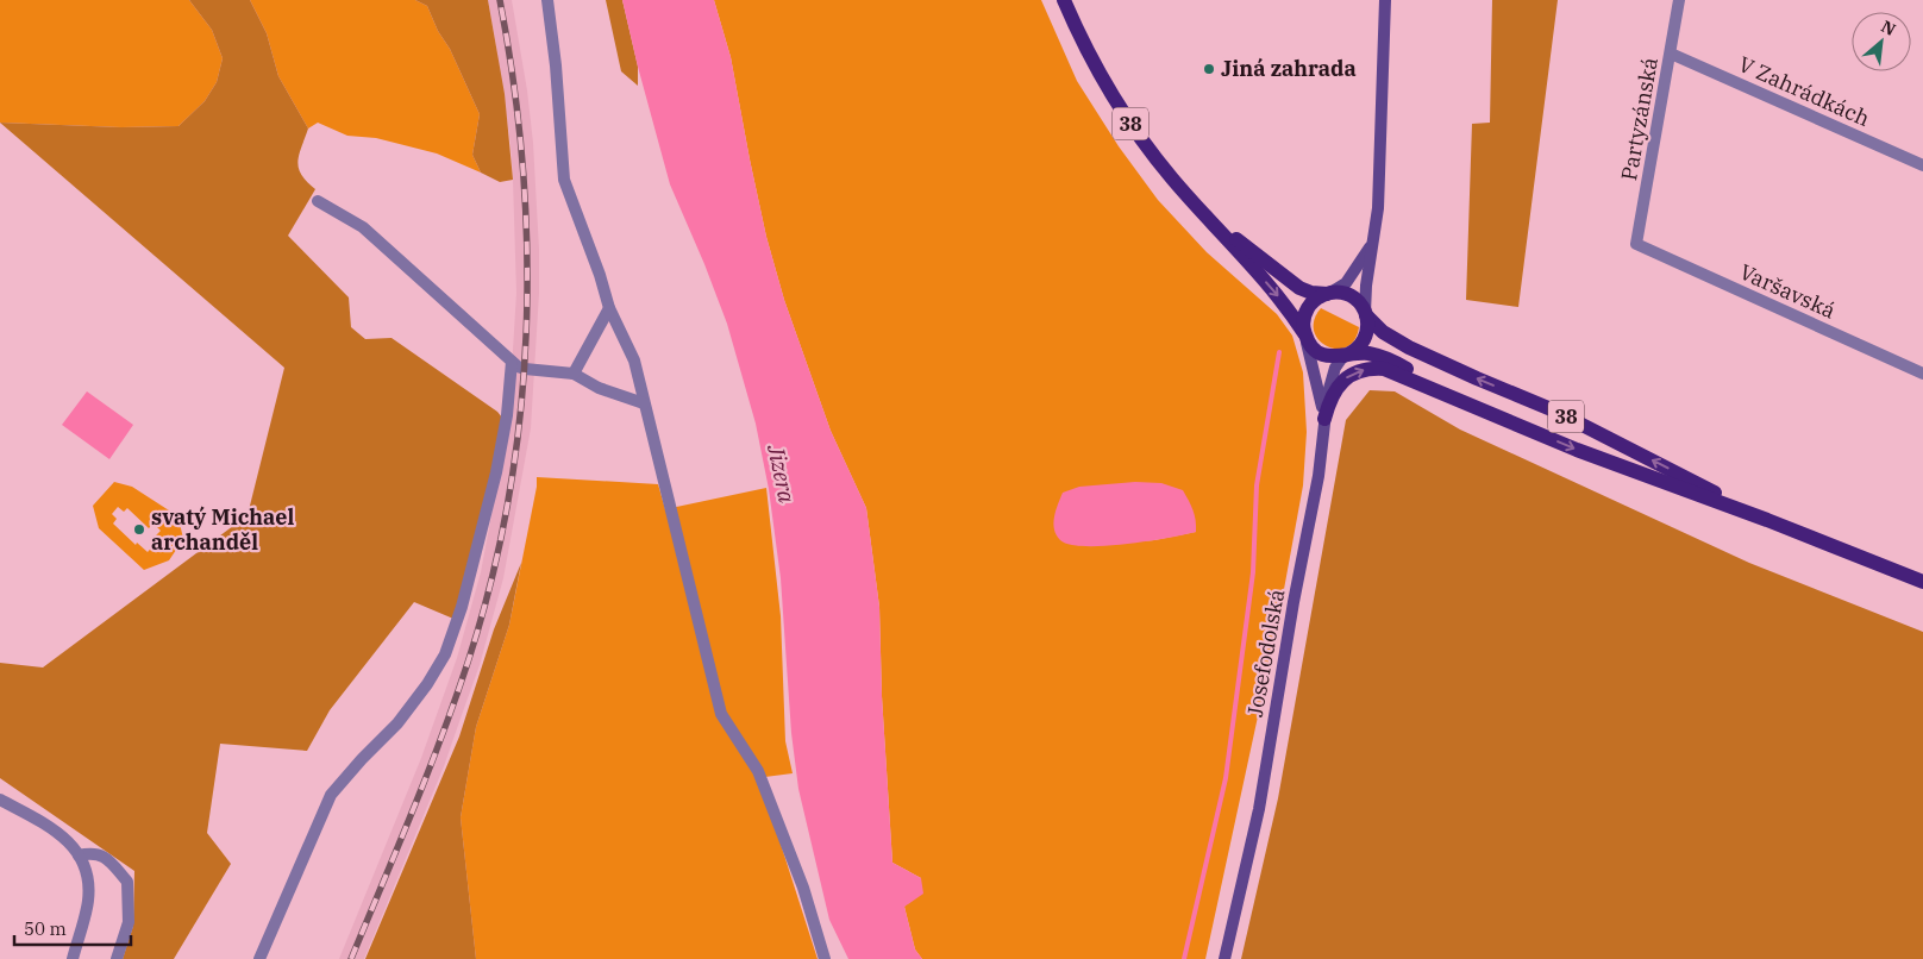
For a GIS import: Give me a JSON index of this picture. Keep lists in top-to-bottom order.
{
  "streets": {
    "main road": ["38", "Josefodolská"],
    "street": ["V Zahrádkách", "Partyzánská", "Varšavská"]
  },
  "crossings": [
    ["V Zahrádkách", "Partyzánská"],
    ["Partyzánská", "Varšavská"],
    ["38", "Josefodolská"]
  ],
  "water": ["Jizera"],
  "places": ["Jiná zahrada", "svatý Michael archanděl"],
  "scale_bar": "50 m",
  "north": "top right"
}
